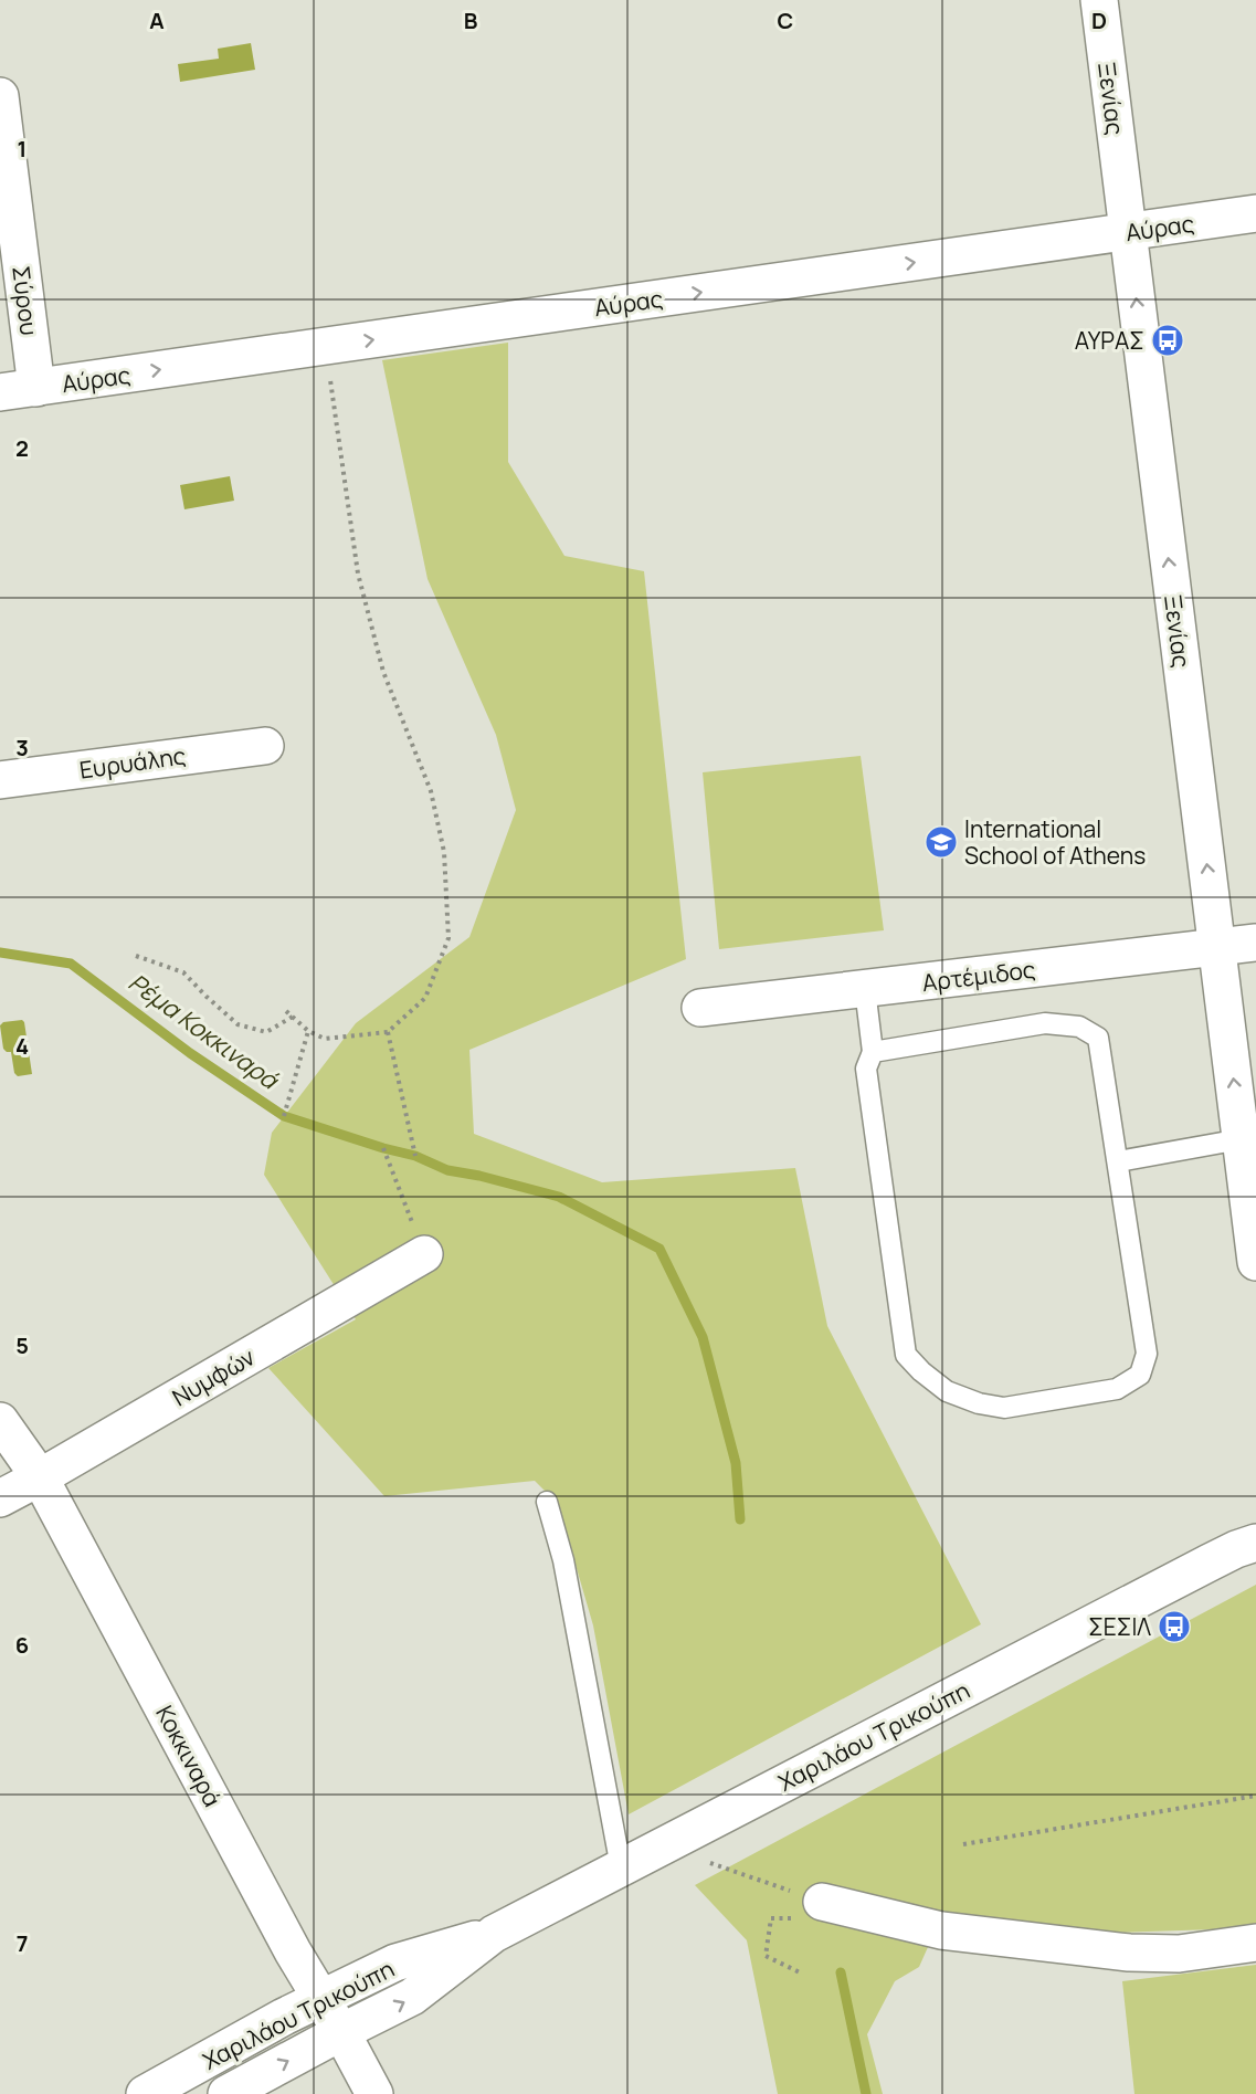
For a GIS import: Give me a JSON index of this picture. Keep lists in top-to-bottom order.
{
  "streets": {
    "street": [
      "Ξενίας",
      "Αύρας",
      "Σύρου",
      "Ευρυάλης",
      "Αρτέμιδος",
      "Νυμφών",
      "Χαριλάου Τρικούπη",
      "Κοκκιναρά"
    ]
  },
  "crossings": [
    ["Ξενίας", "Αύρας"],
    ["Ξενίας", "Αρτέμιδος"],
    ["Αύρας", "Σύρου"],
    ["Νυμφών", "Κοκκιναρά"],
    ["Χαριλάου Τρικούπη", "Κοκκιναρά"]
  ],
  "one_way": ["Ξενίας", "Αύρας"],
  "water": ["Ρέμα Κοκκιναρά"],
  "places": {
    "bus stop": ["ΑΥΡΑΣ", "ΣΕΣΙΛ"],
    "school or university": ["International School of Athens"]
  },
  "grid": {
    "columns": [
      "A",
      "B",
      "C",
      "D"
    ],
    "rows": [
      "1",
      "2",
      "3",
      "4",
      "5",
      "6",
      "7"
    ]
  }
}
